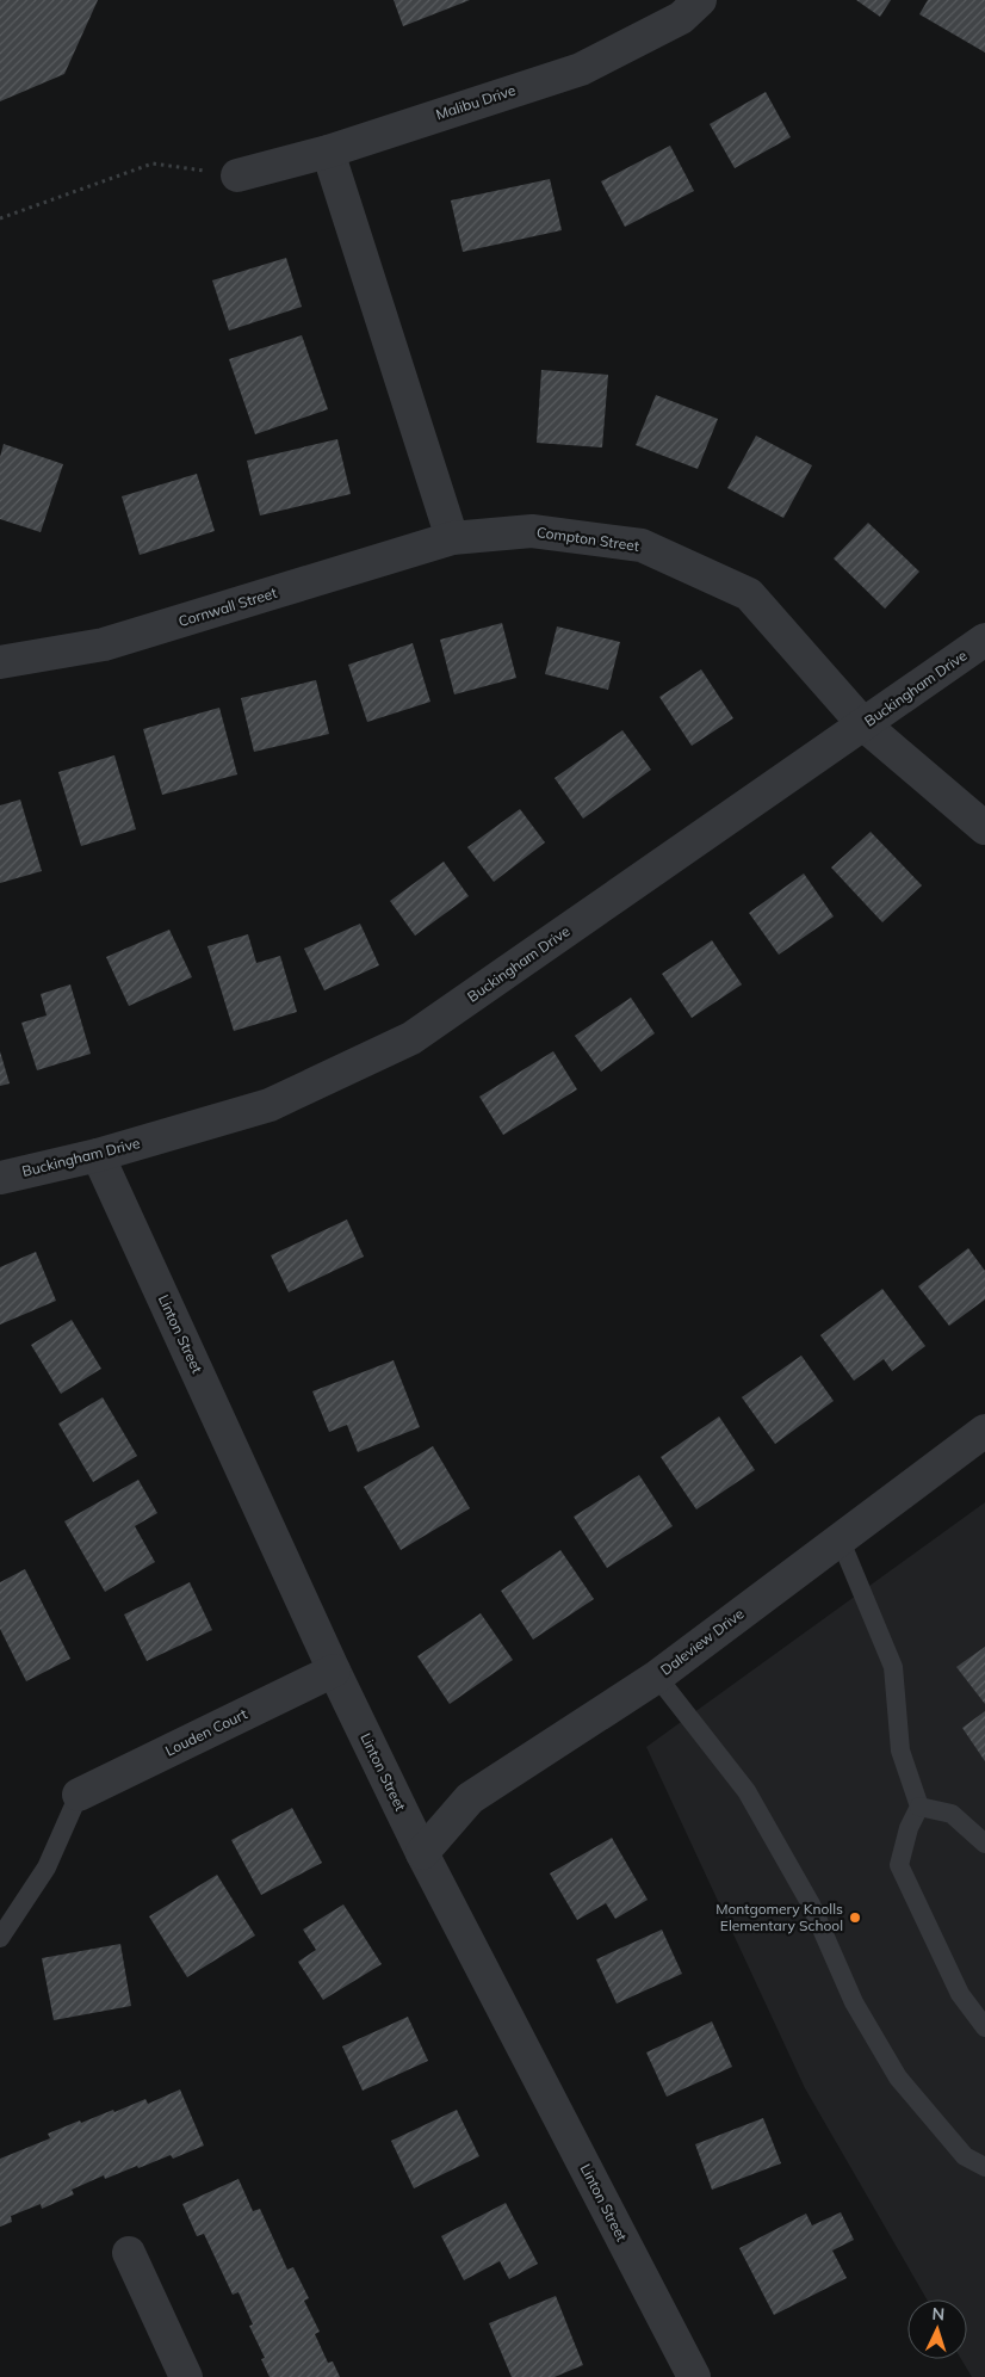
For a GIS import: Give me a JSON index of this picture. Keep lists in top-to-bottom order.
{
  "streets": {
    "street": [
      "Malibu Drive",
      "Compton Street",
      "Cornwall Street",
      "Buckingham Drive",
      "Linton Street",
      "Daleview Drive",
      "Louden Court"
    ]
  },
  "crossings": [
    ["Compton Street", "Cornwall Street"],
    ["Compton Street", "Buckingham Drive"],
    ["Buckingham Drive", "Linton Street"],
    ["Linton Street", "Daleview Drive"],
    ["Linton Street", "Louden Court"]
  ],
  "places": ["Montgomery Knolls Elementary School"],
  "north": "top"
}
